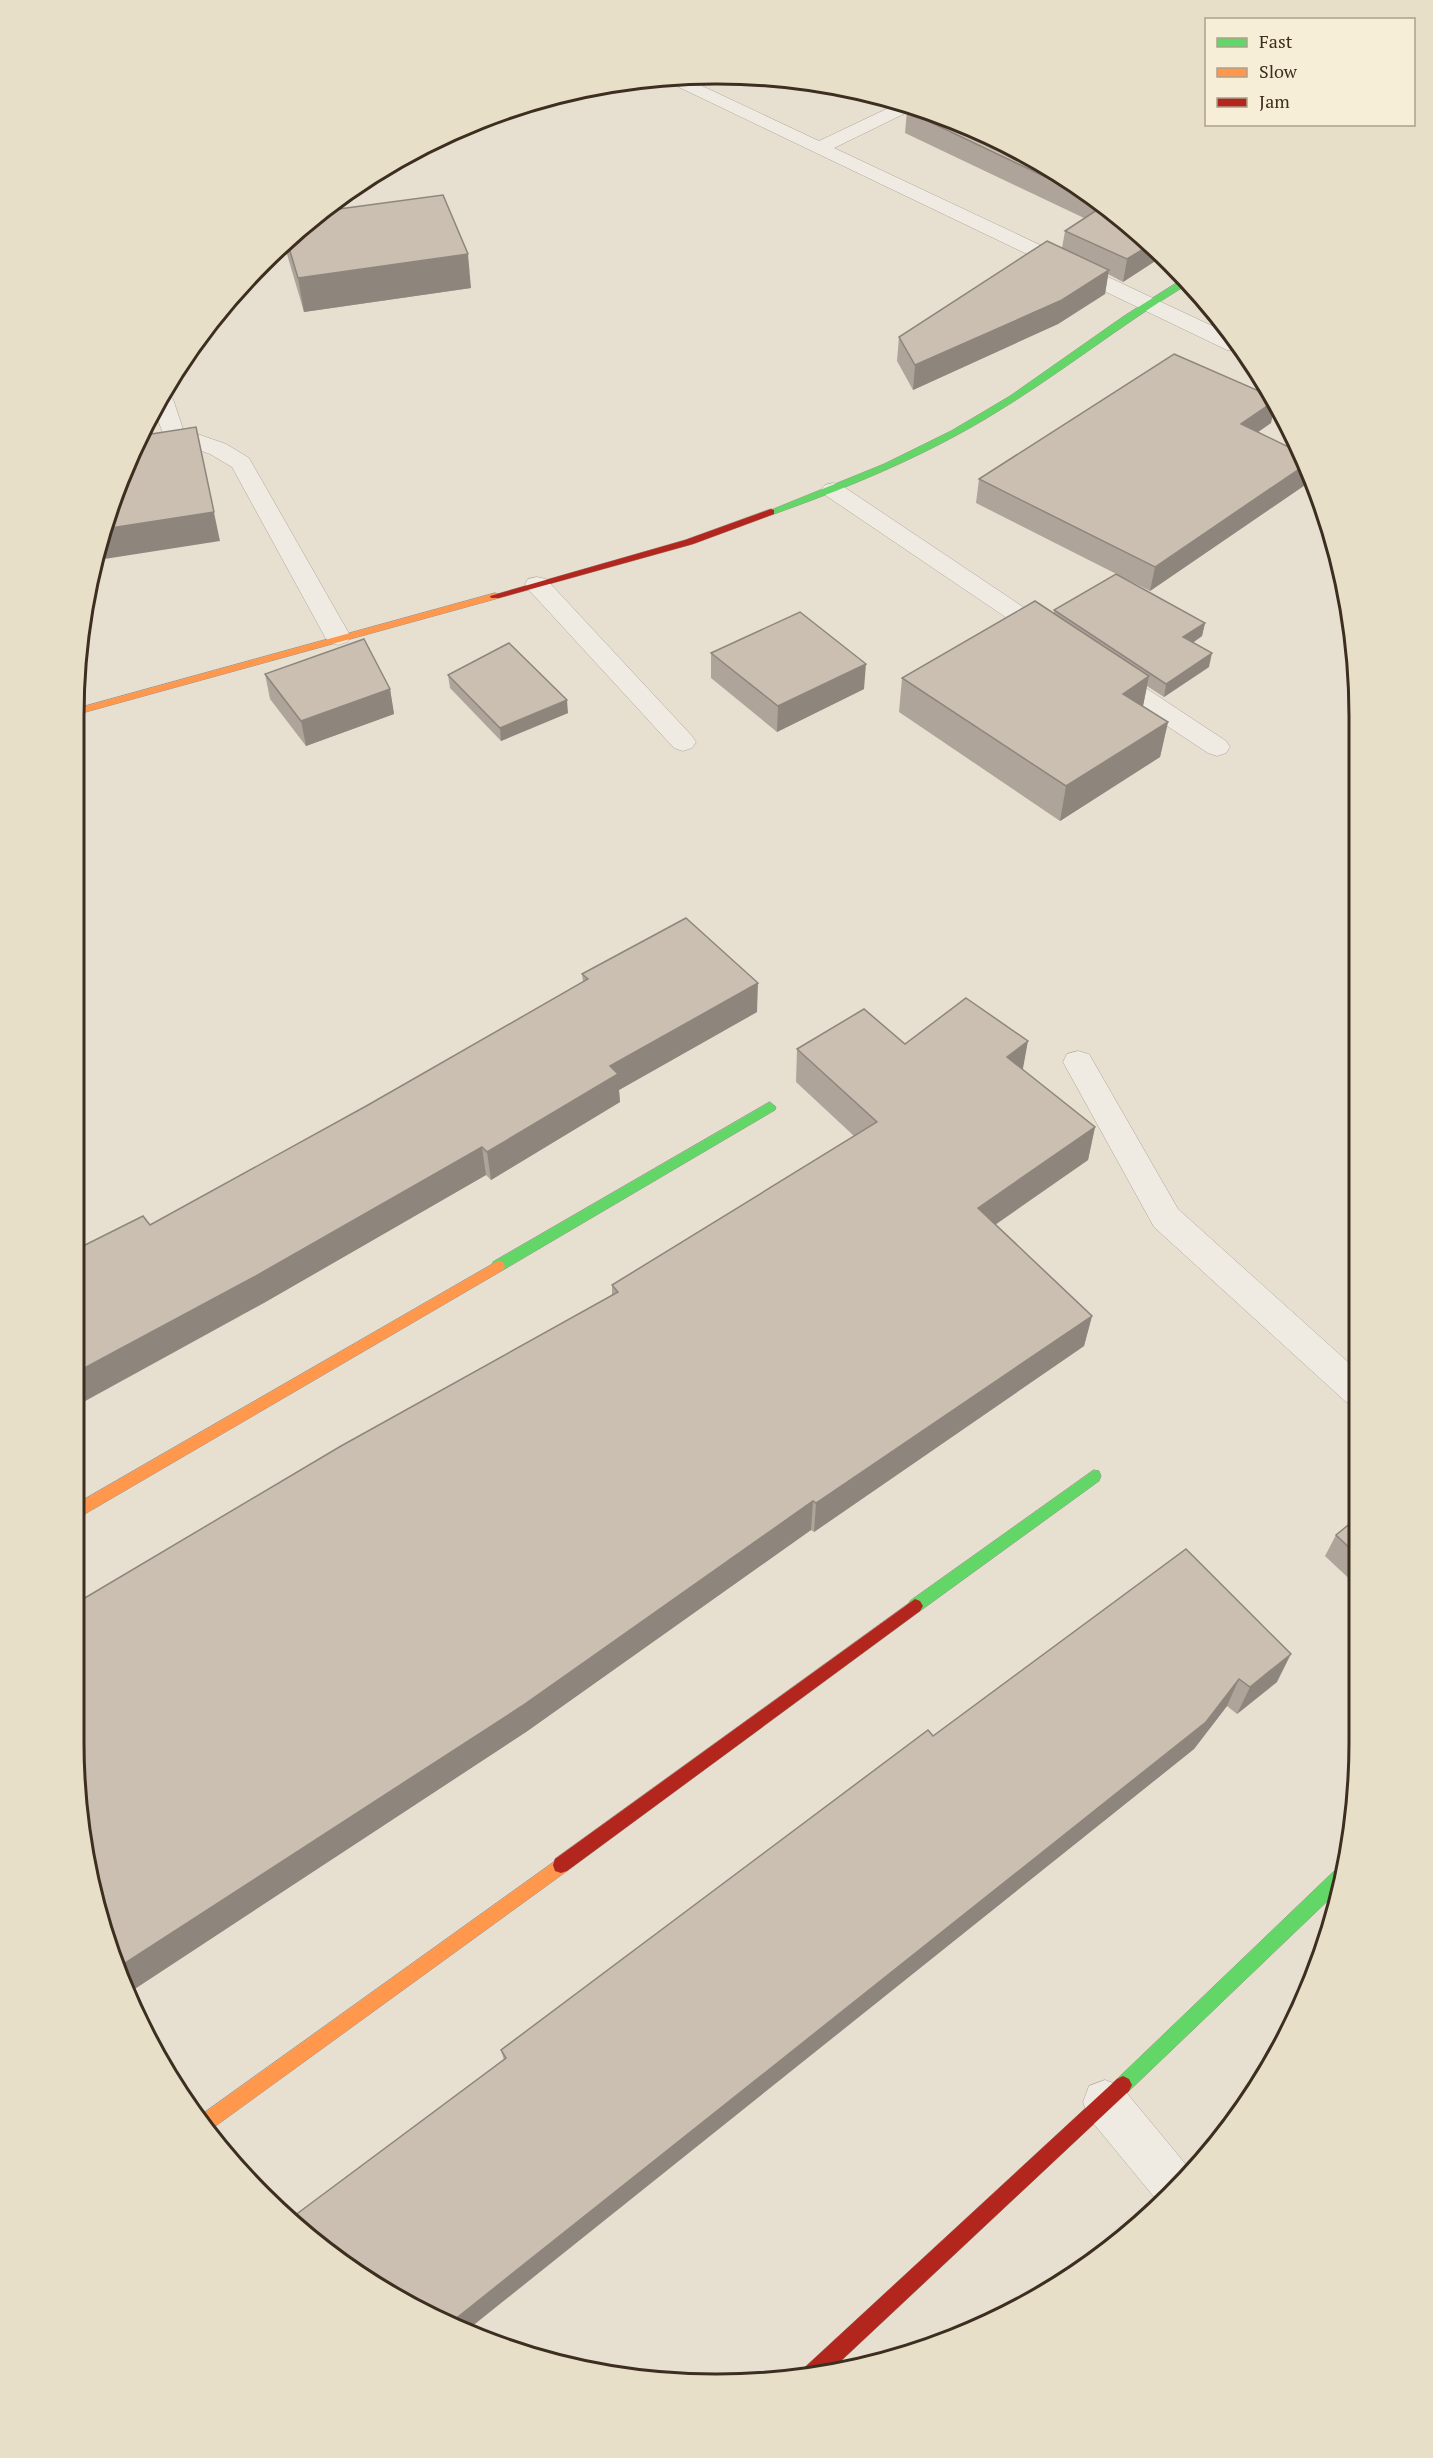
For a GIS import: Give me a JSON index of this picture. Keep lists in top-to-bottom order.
{
  "legend": ["Fast", "Slow", "Jam"]
}
